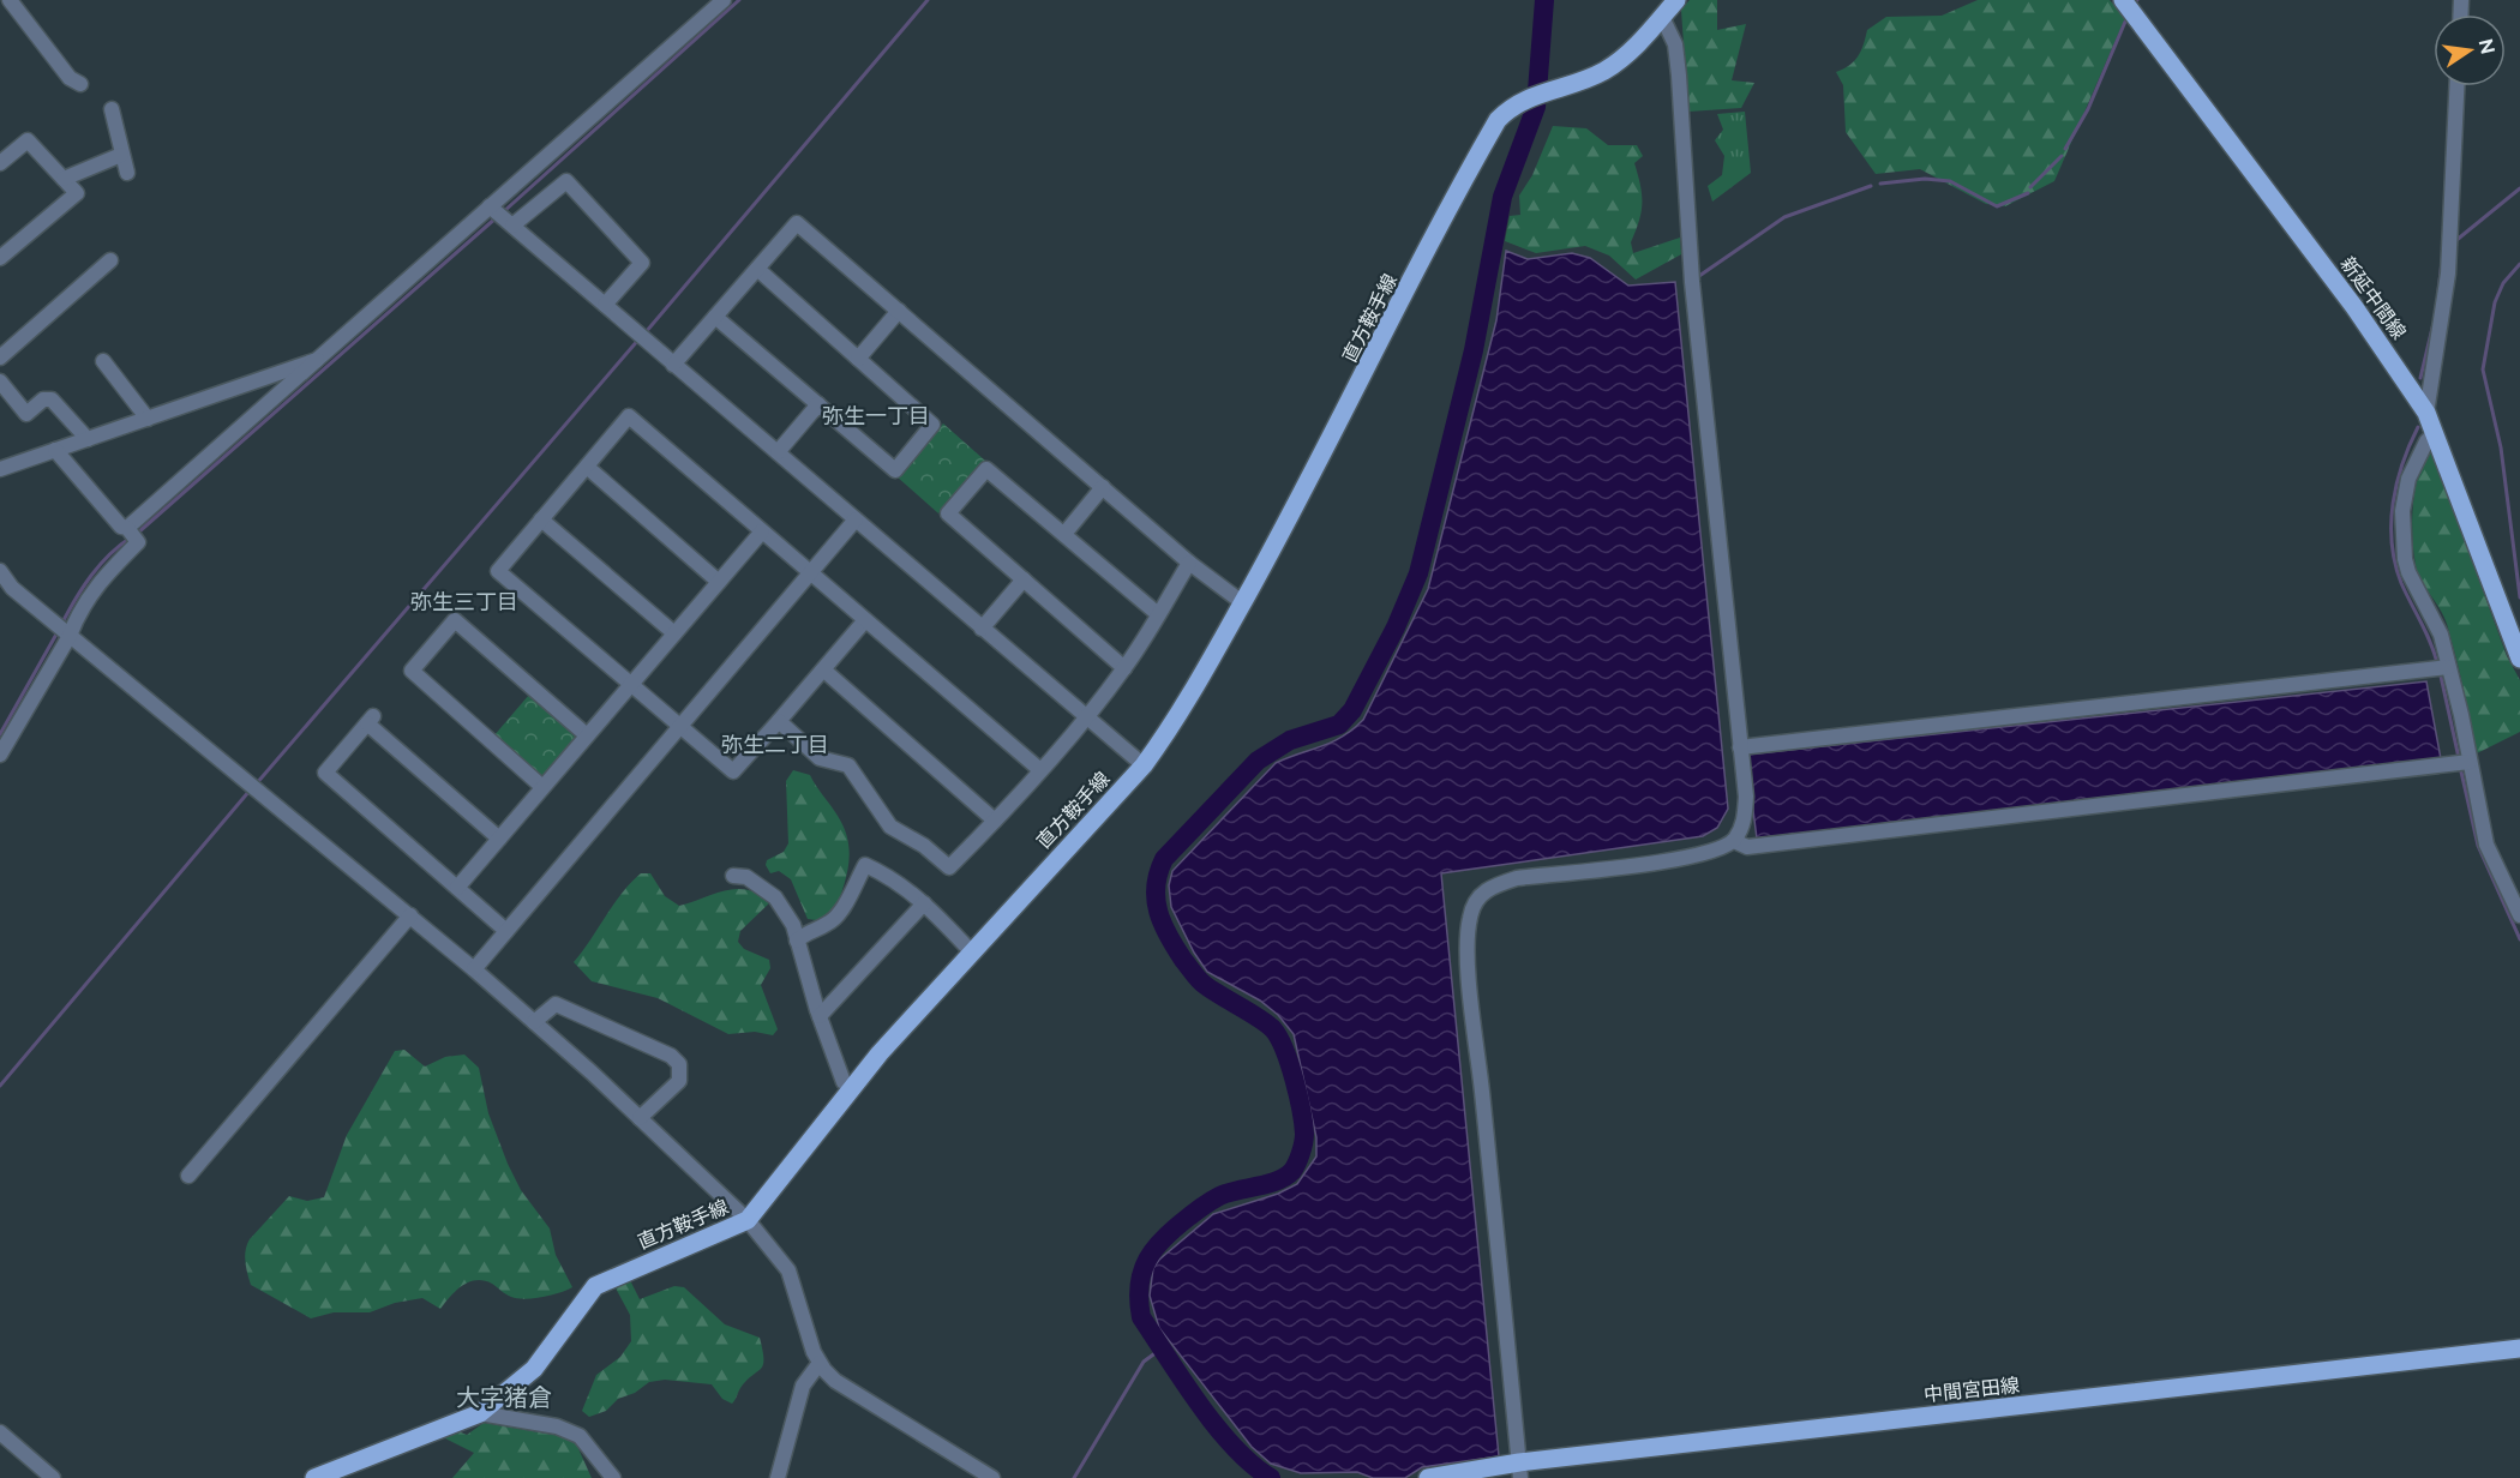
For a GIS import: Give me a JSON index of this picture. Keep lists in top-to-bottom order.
{
  "streets": {
    "main road": ["新延中間線", "直方鞍手線", "中間宮田線"]
  },
  "districts": [
    "弥生一丁目",
    "弥生三丁目",
    "弥生二丁目",
    "大字猪倉"
  ],
  "north": "right"
}
